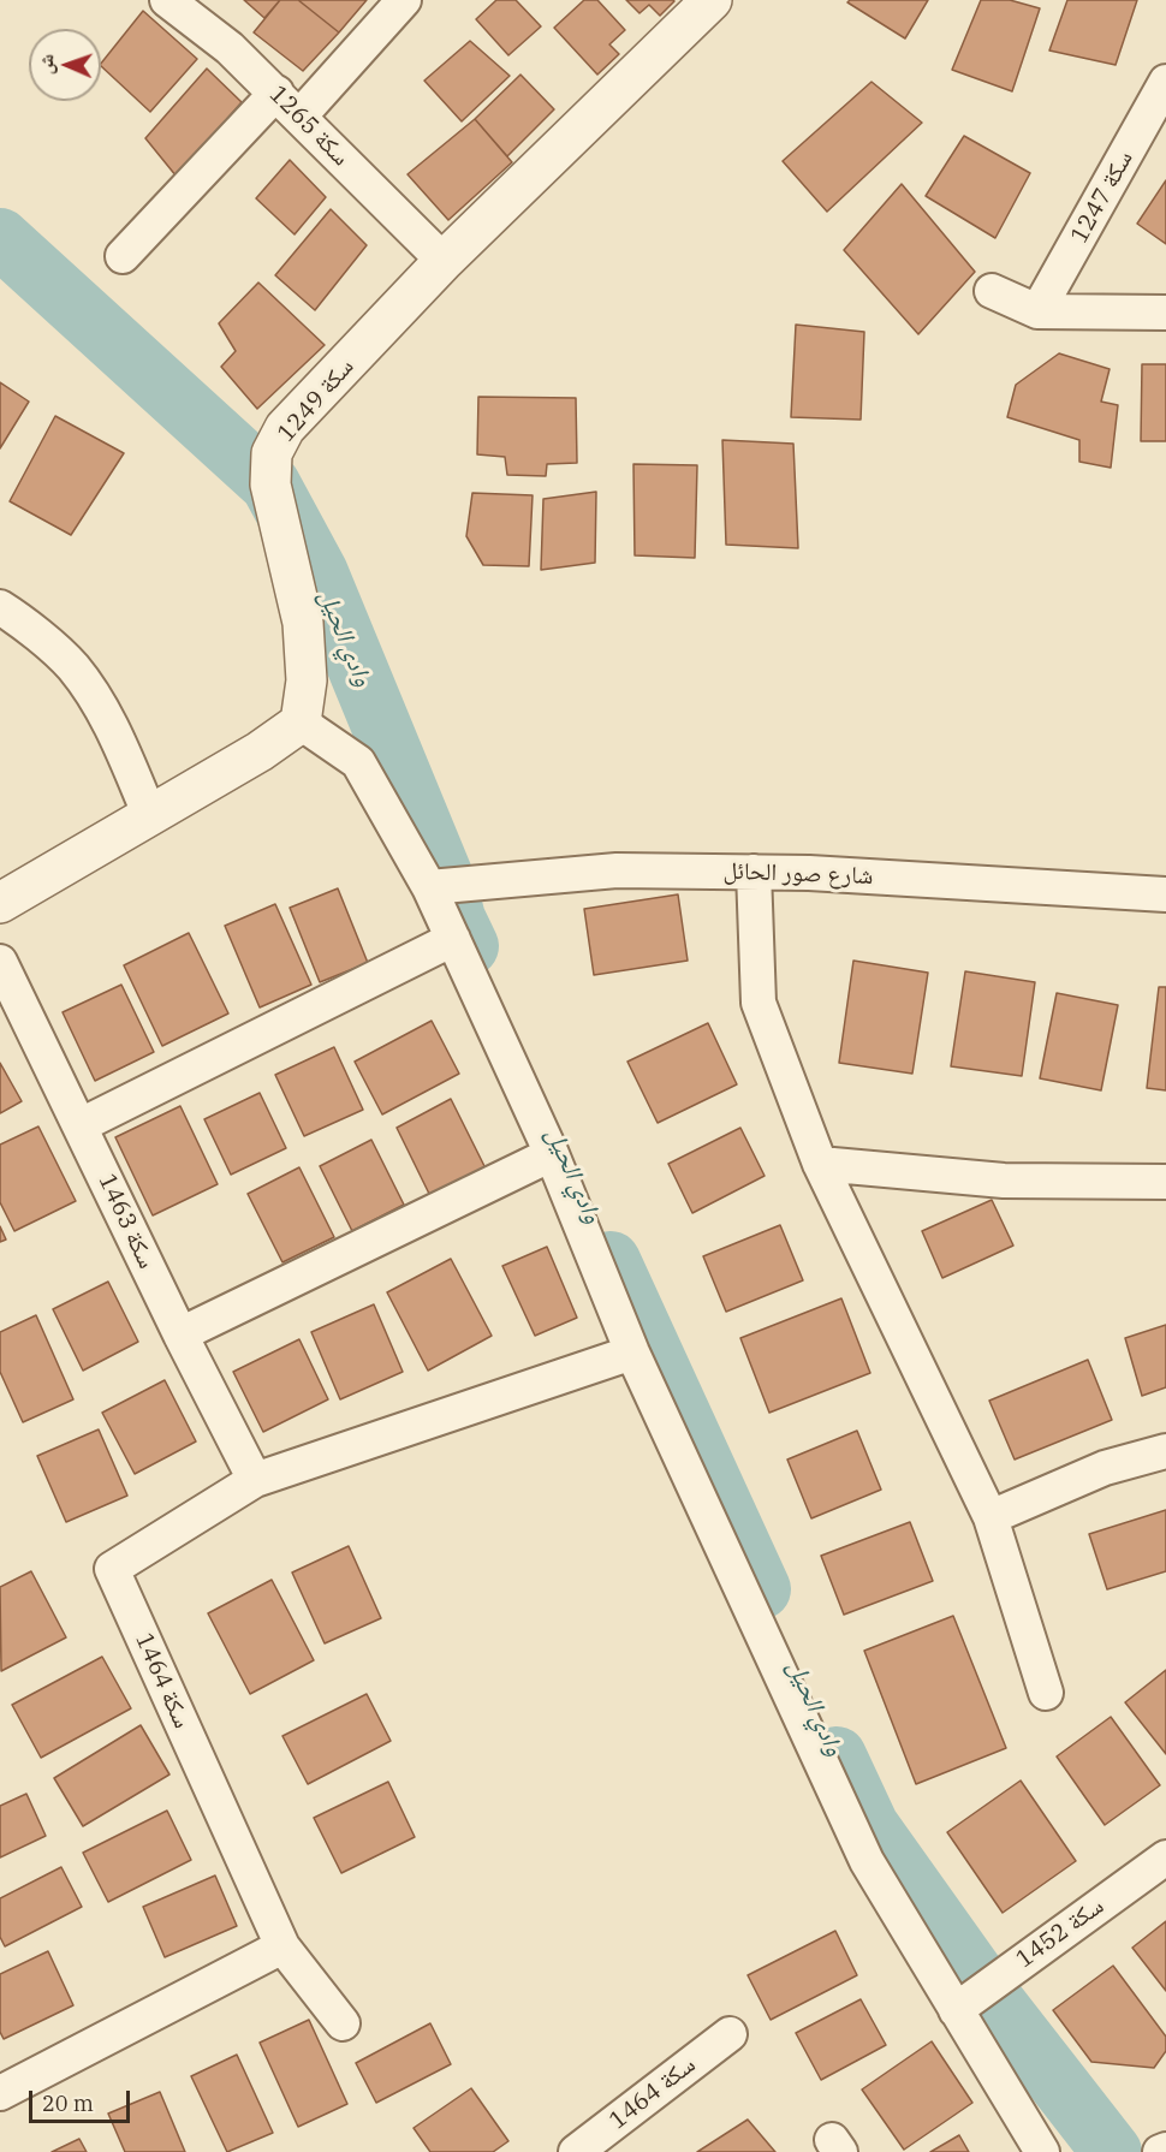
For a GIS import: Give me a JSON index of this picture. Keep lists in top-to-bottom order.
{
  "streets": {
    "street": [
      "سكة 1265",
      "سكة 1247",
      "سكة 1249",
      "شارع صور الحائل",
      "سكة 1463",
      "سكة 1464",
      "سكة 1452"
    ]
  },
  "crossings": [
    ["سكة 1265", "سكة 1249"],
    ["سكة 1463", "سكة 1464"]
  ],
  "water": ["وادي الحيل"],
  "scale_bar": "20 m",
  "north": "left"
}
